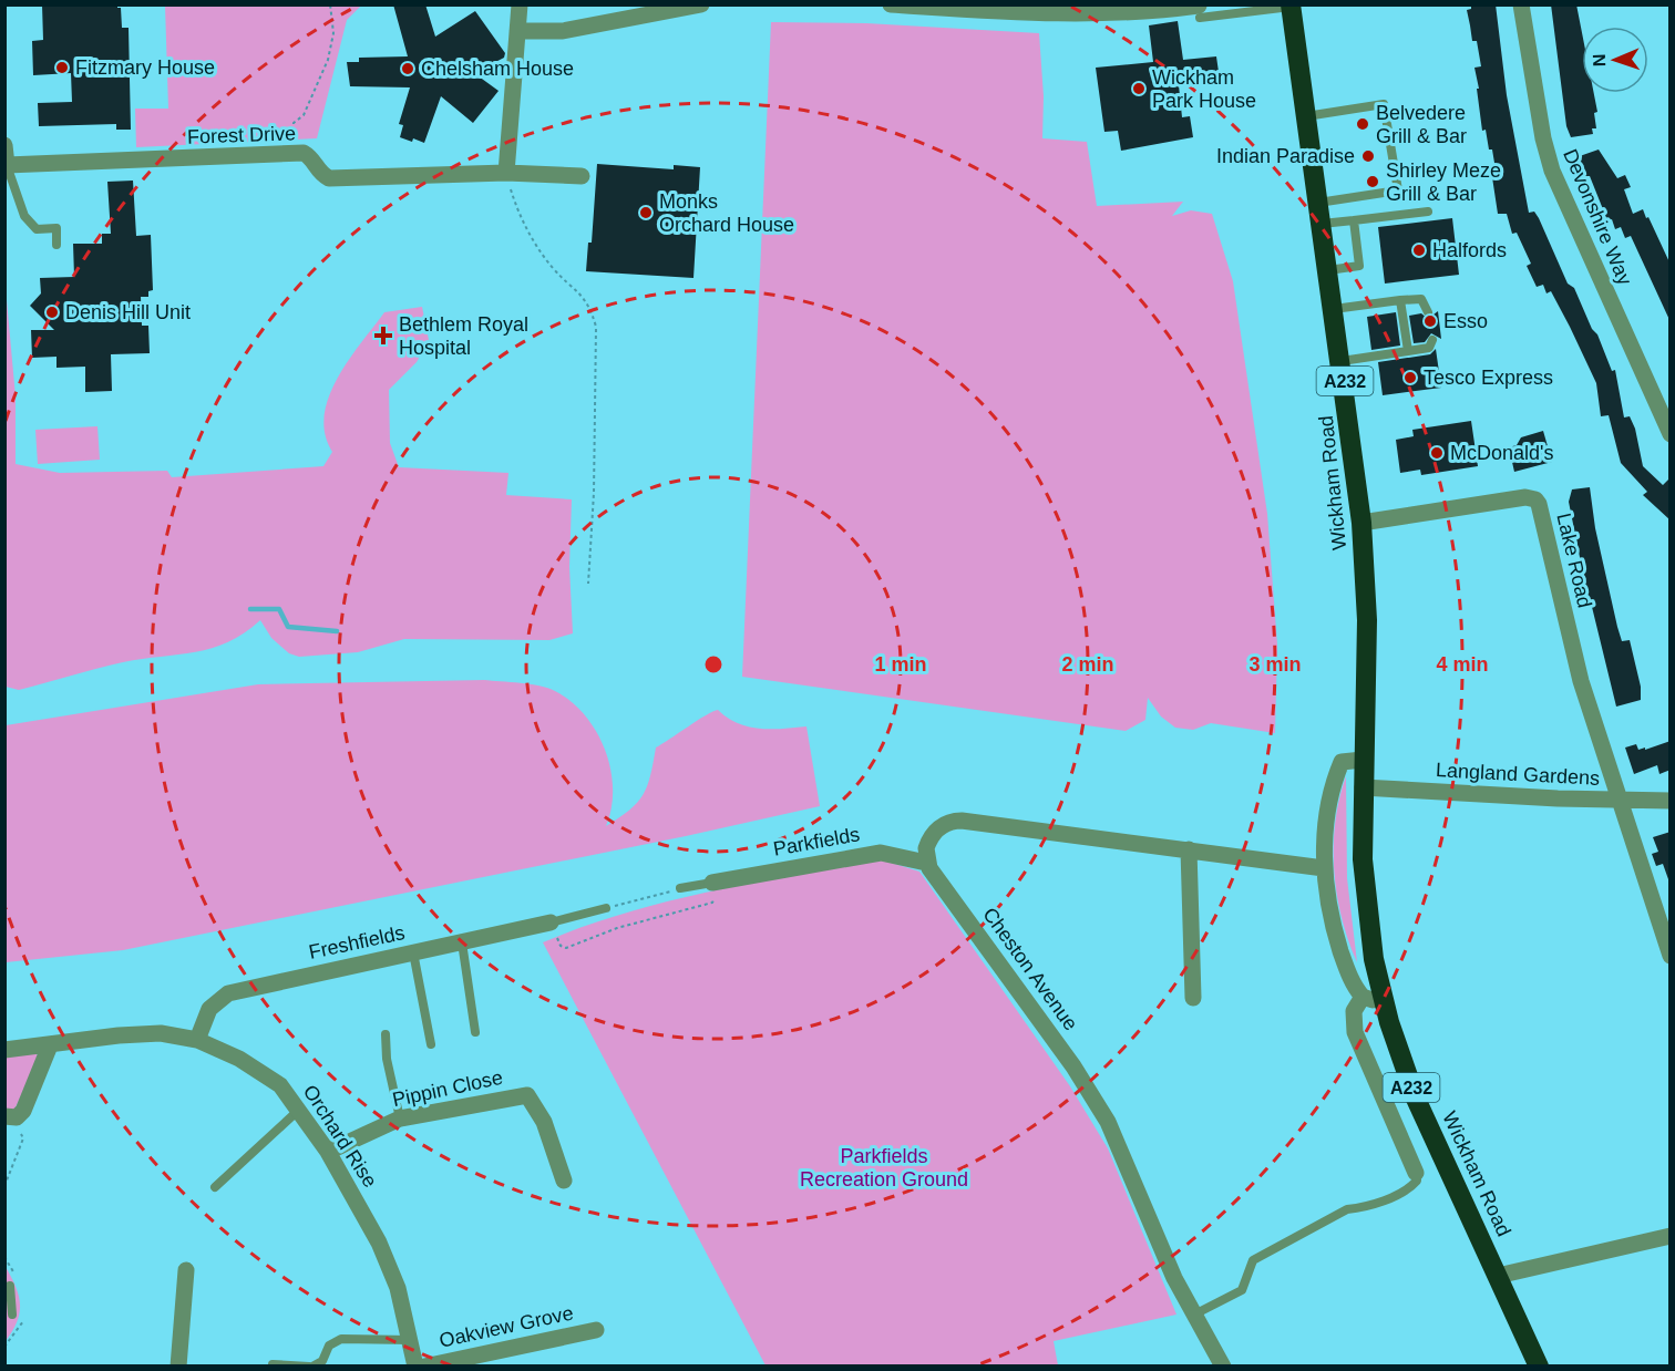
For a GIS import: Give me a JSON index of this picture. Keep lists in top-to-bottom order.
{
  "streets": {
    "highway": ["A232", "Wickham Road"],
    "street": [
      "Forest Drive",
      "Devonshire Way",
      "Lake Road",
      "Langland Gardens",
      "Parkfields",
      "Freshfields",
      "Cheston Avenue",
      "Pippin Close",
      "Orchard Rise",
      "Oakview Grove"
    ]
  },
  "crossings": [
    ["Wickham Road", "Lake Road"],
    ["Wickham Road", "Langland Gardens"],
    ["Lake Road", "Langland Gardens"],
    ["Parkfields", "Cheston Avenue"],
    ["Freshfields", "Orchard Rise"],
    ["Pippin Close", "Orchard Rise"]
  ],
  "parks": ["Parkfields Recreation Ground"],
  "places": {
    "other": [
      "Fitzmary House",
      "Chelsham House",
      "Wickham Park House",
      "Belvedere Grill & Bar",
      "Indian Paradise",
      "Shirley Meze Grill & Bar",
      "Monks Orchard House",
      "Halfords",
      "Denis Hill Unit",
      "Esso",
      "Tesco Express",
      "McDonald's"
    ],
    "health": ["Bethlem Royal Hospital"]
  },
  "north": "left",
  "rings": [
    "1 min",
    "2 min",
    "3 min",
    "4 min"
  ]
}
